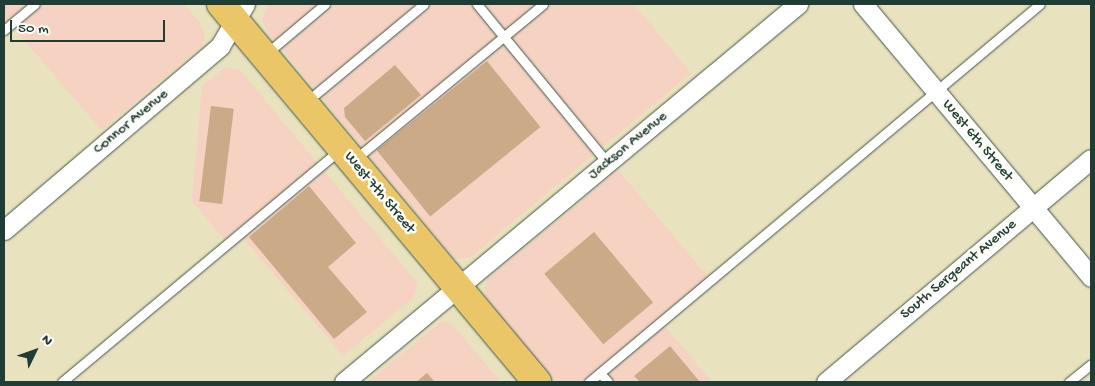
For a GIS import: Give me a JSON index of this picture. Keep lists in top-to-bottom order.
{
  "streets": {
    "main road": ["West 7th Street"],
    "street": [
      "Connor Avenue",
      "West 6th Street",
      "Jackson Avenue",
      "South Sergeant Avenue"
    ]
  },
  "crossings": [
    ["Connor Avenue", "West 7th Street"],
    ["West 6th Street", "South Sergeant Avenue"],
    ["Jackson Avenue", "West 7th Street"]
  ],
  "scale_bar": "50 m",
  "north": "top right"
}
